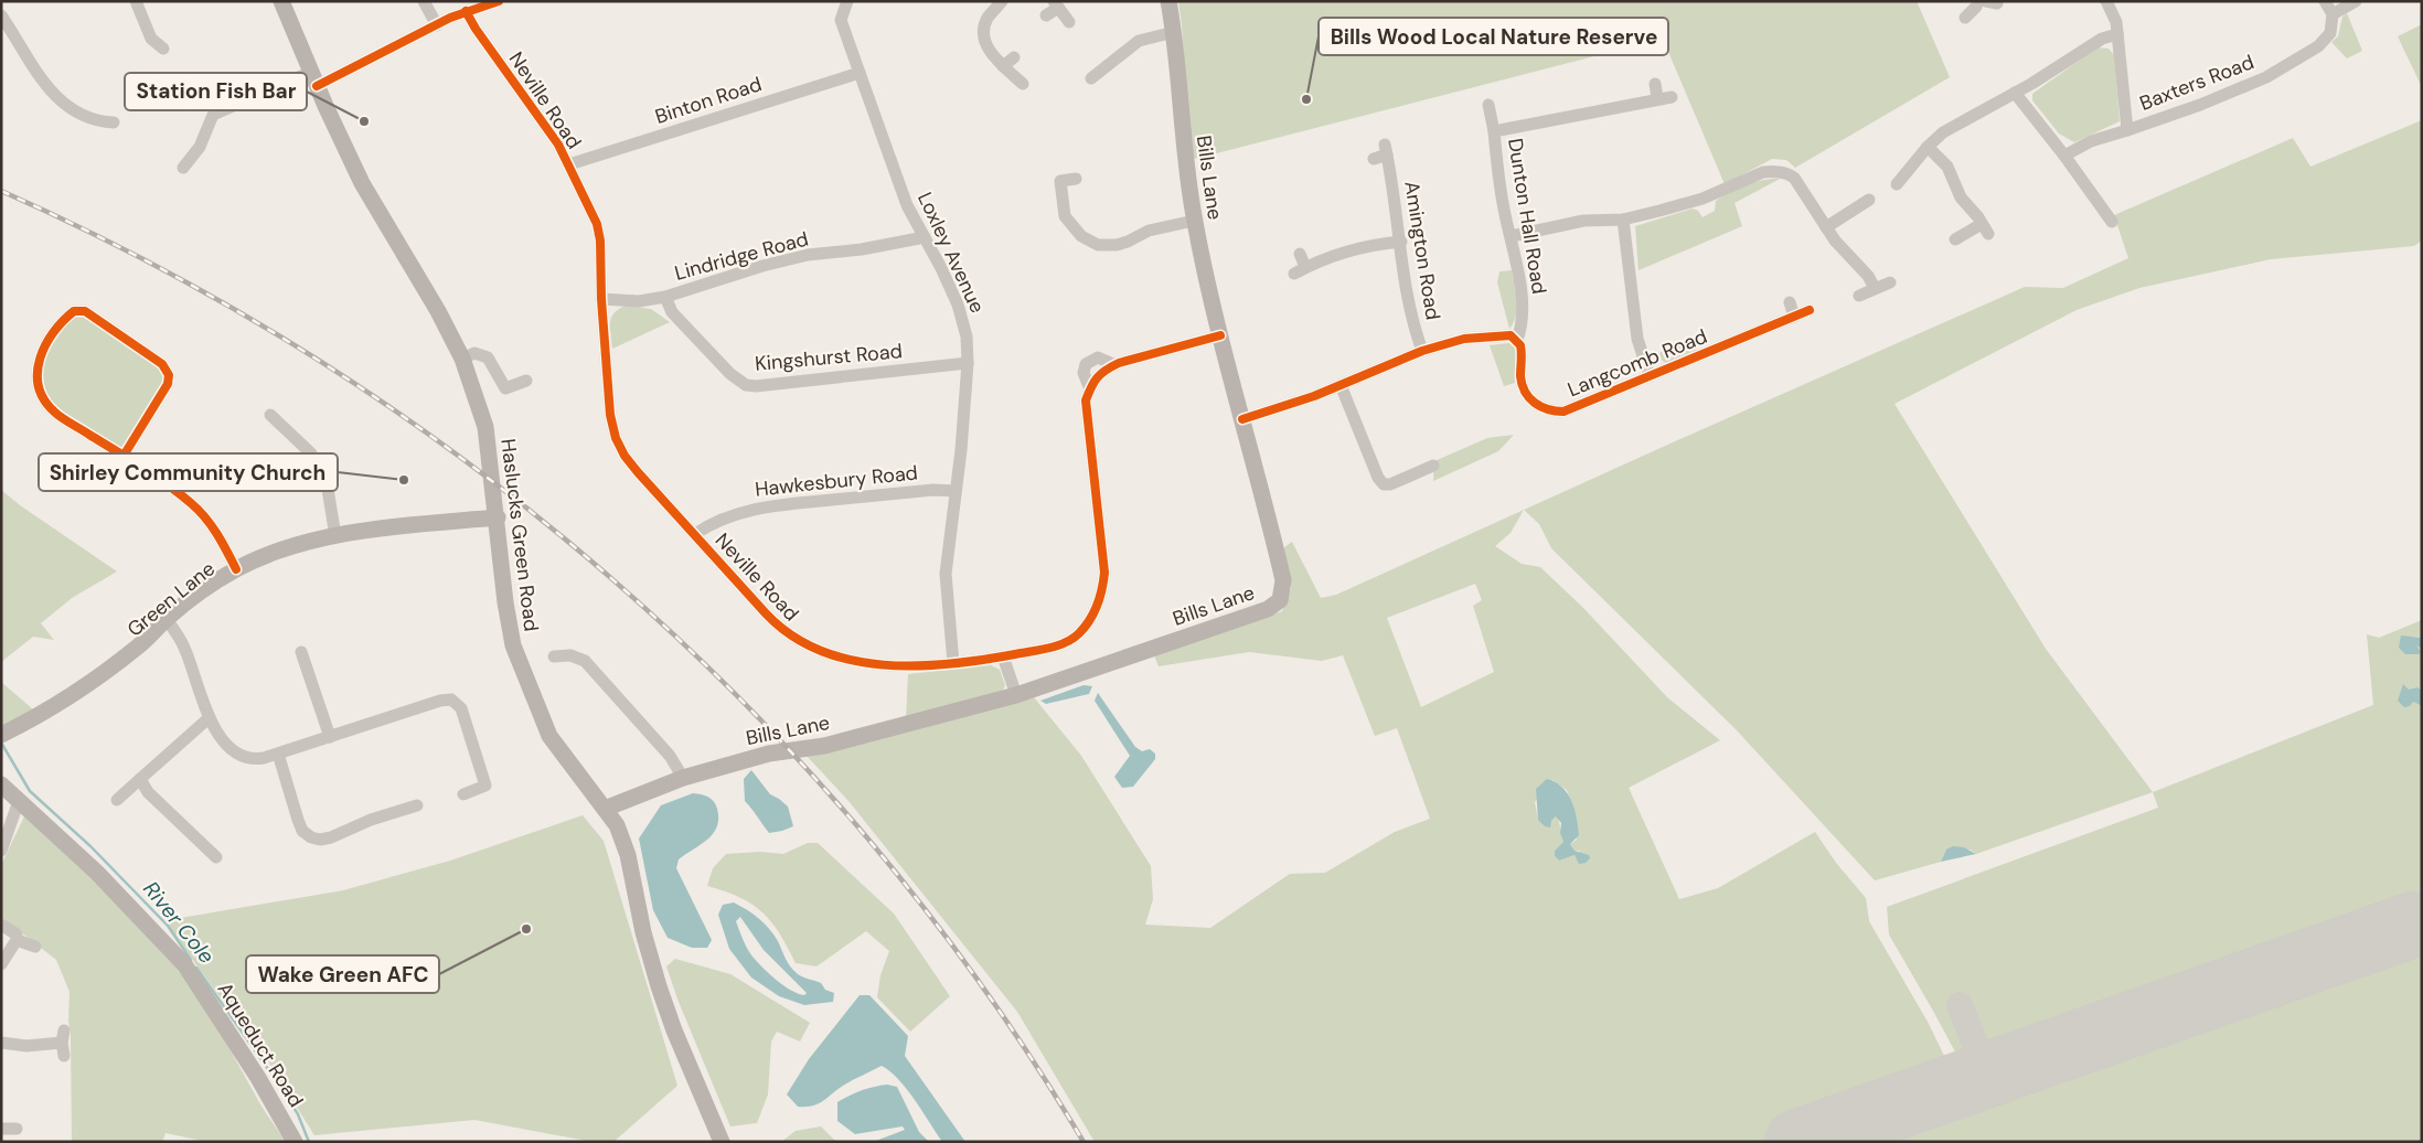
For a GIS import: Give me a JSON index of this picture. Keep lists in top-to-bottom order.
{
  "streets": {
    "street": [
      "Baxters Road",
      "Neville Road",
      "Binton Road",
      "Bills Lane",
      "Dunton Hall Road",
      "Amington Road",
      "Loxley Avenue",
      "Lindridge Road",
      "Kingshurst Road",
      "Langcomb Road",
      "Hawkesbury Road",
      "Haslucks Green Road",
      "Green Lane",
      "Aqueduct Road"
    ]
  },
  "crossings": [
    ["Neville Road", "Binton Road"],
    ["Neville Road", "Bills Lane"],
    ["Neville Road", "Loxley Avenue"],
    ["Neville Road", "Lindridge Road"],
    ["Neville Road", "Hawkesbury Road"],
    ["Binton Road", "Loxley Avenue"],
    ["Bills Lane", "Haslucks Green Road"],
    ["Dunton Hall Road", "Langcomb Road"],
    ["Loxley Avenue", "Lindridge Road"],
    ["Loxley Avenue", "Kingshurst Road"],
    ["Loxley Avenue", "Hawkesbury Road"],
    ["Lindridge Road", "Kingshurst Road"],
    ["Haslucks Green Road", "Green Lane"]
  ],
  "water": ["River Cole"],
  "places": [
    "Bills Wood Local Nature Reserve",
    "Station Fish Bar",
    "Shirley Community Church",
    "Wake Green AFC"
  ]
}
